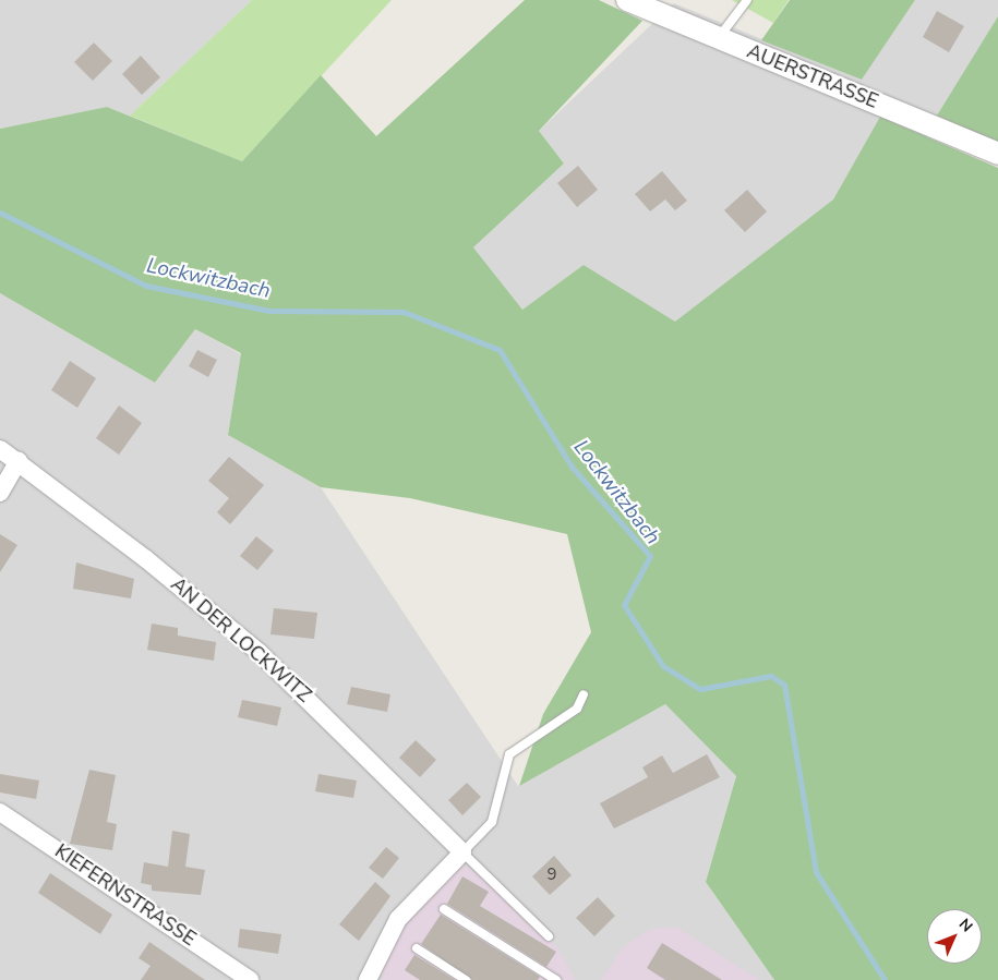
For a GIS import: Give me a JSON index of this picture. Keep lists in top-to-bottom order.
{
  "streets": {
    "street": ["AUERSTRASSE", "AN DER LOCKWITZ", "KIEFERNSTRASSE"]
  },
  "water": ["Lockwitzbach"],
  "house_numbers": ["9"],
  "north": "top right"
}
